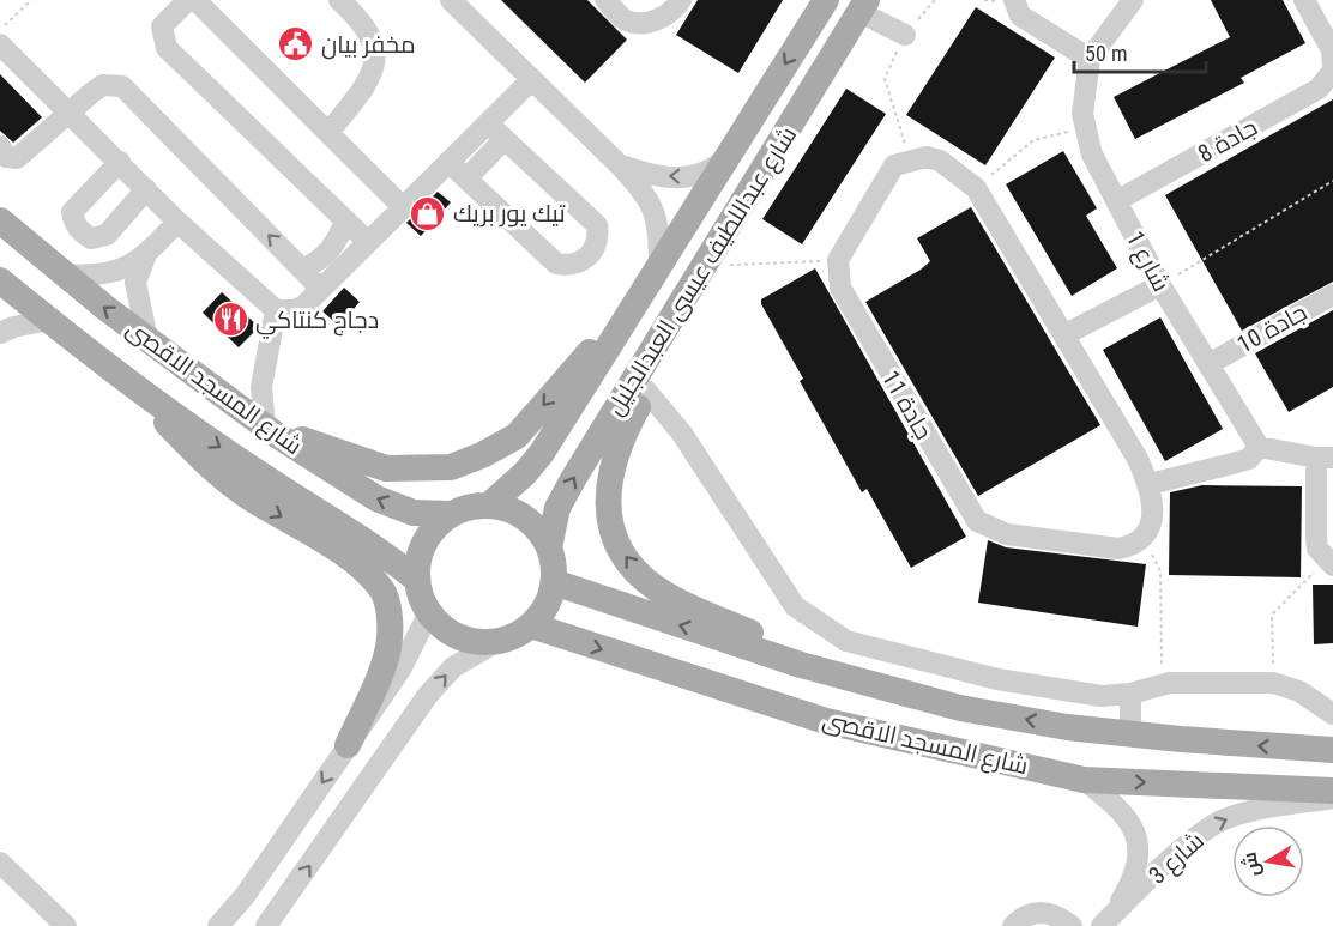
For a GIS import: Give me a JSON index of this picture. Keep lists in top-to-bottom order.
{
  "streets": {
    "main road": ["شارع عبداللطيف عيسى العبدالجليل", "شارع المسجد الاقصى"],
    "street": [
      "جادة 8",
      "شارع 1",
      "جادة 10",
      "جادة 11",
      "شارع 3"
    ]
  },
  "crossings": [
    ["جادة 8", "شارع 1"],
    ["شارع 1", "جادة 10"],
    ["شارع عبداللطيف عيسى العبدالجليل", "شارع المسجد الاقصى"],
    ["شارع المسجد الاقصى", "شارع 3"]
  ],
  "one_way": ["شارع 3"],
  "places": {
    "public building": ["مخفر بيان"],
    "shop": ["تيك يور بريك"],
    "restaurant": ["دجاج كنتاكي"]
  },
  "scale_bar": "50 m",
  "north": "left"
}
